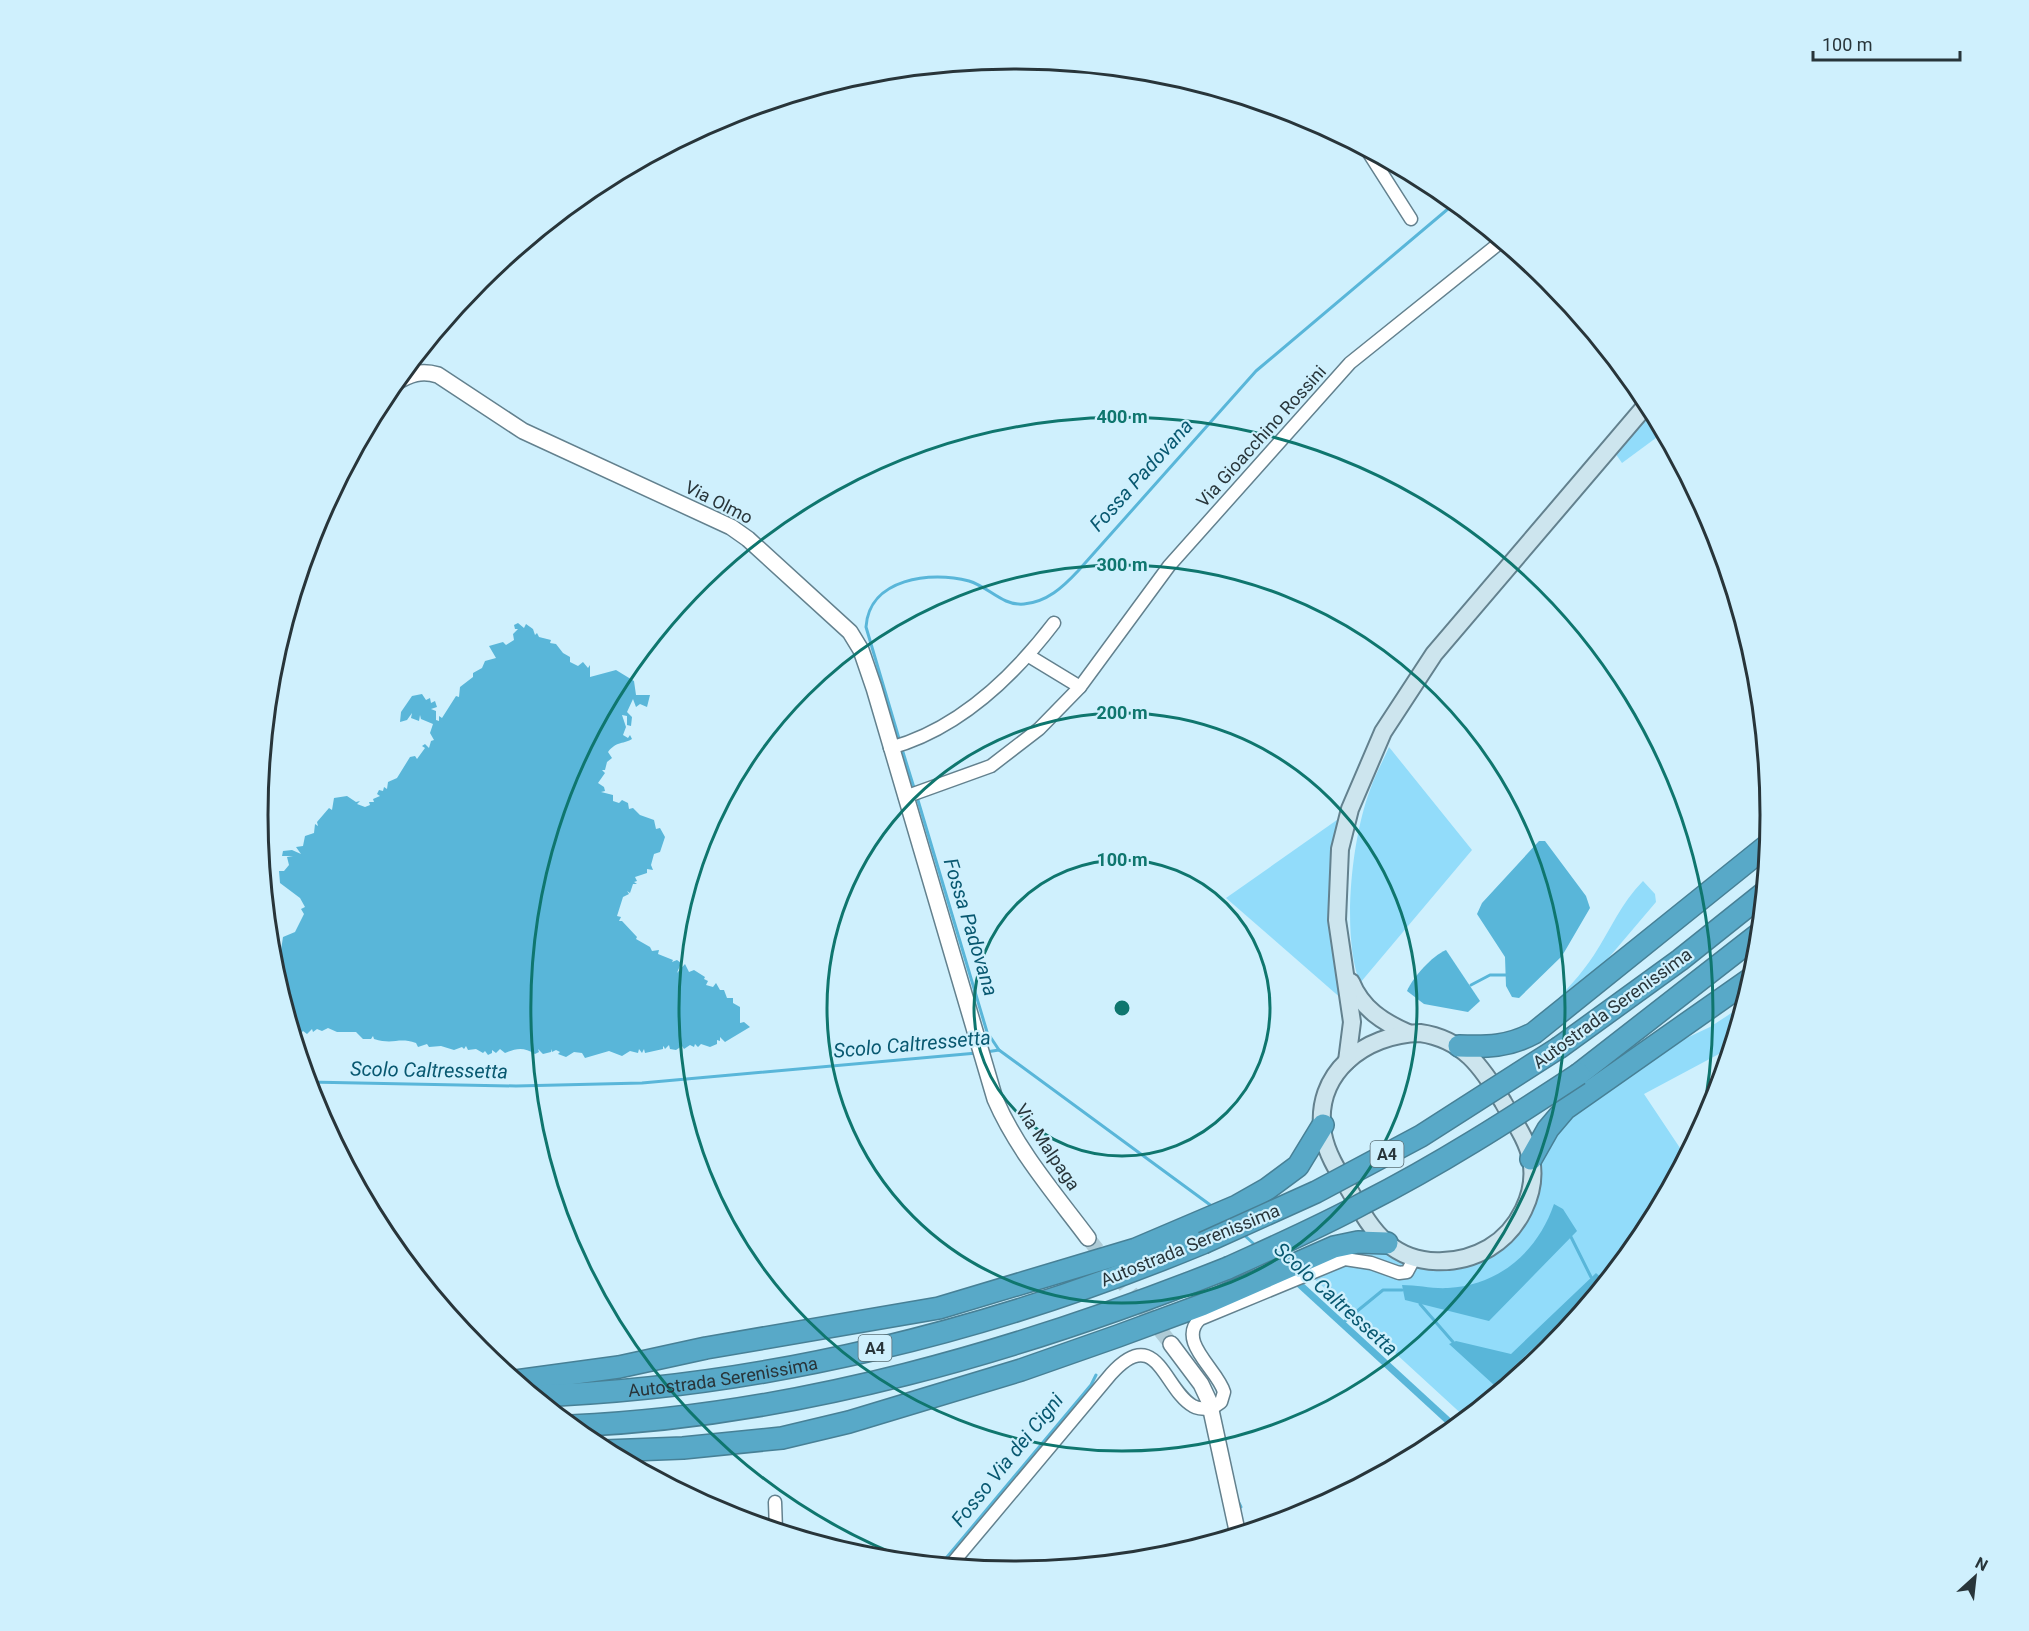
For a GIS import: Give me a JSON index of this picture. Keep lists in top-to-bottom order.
{
  "streets": {
    "highway": ["Autostrada Serenissima", "A4"],
    "street": ["Via Gioacchino Rossini", "Via Olmo", "Via Malpaga"]
  },
  "crossings": [
    ["Via Gioacchino Rossini", "Via Olmo"],
    ["Via Gioacchino Rossini", "Via Malpaga"],
    ["Via Olmo", "Via Malpaga"]
  ],
  "water": ["Fossa Padovana", "Scolo Caltressetta", "Fosso Via dei Cigni"],
  "scale_bar": "100 m",
  "north": "top right",
  "rings": [
    "400 m",
    "300 m",
    "200 m",
    "100 m"
  ]
}
